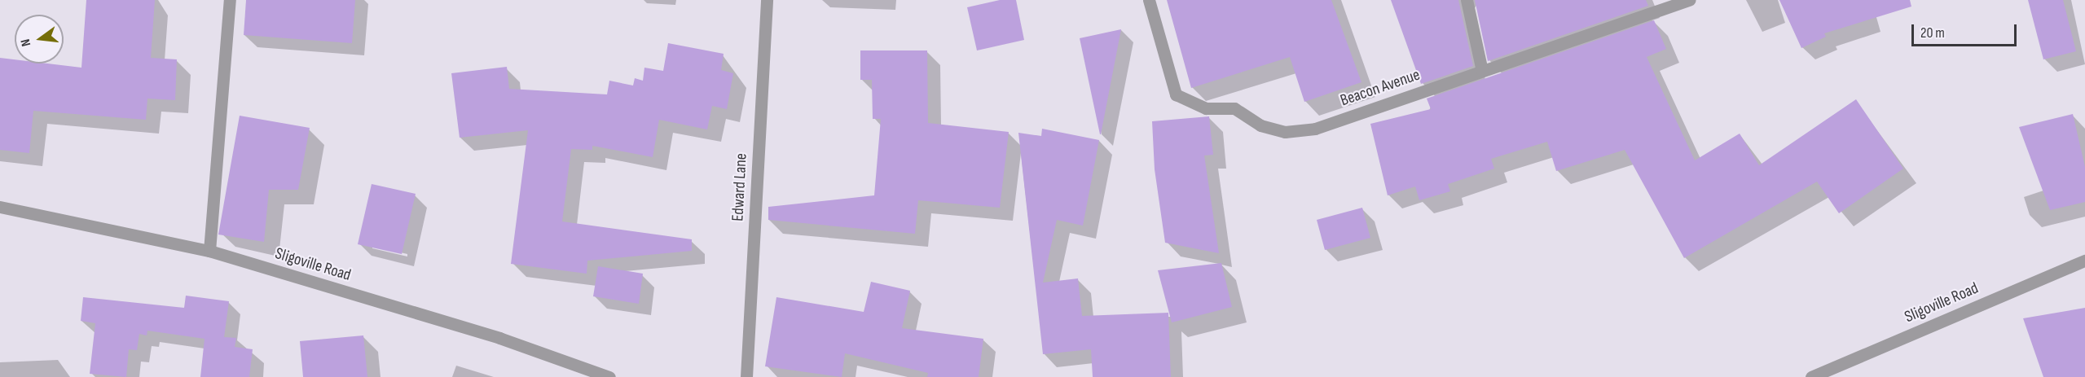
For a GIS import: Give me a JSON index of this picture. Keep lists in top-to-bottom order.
{
  "streets": {
    "street": ["Beacon Avenue", "Edward Lane", "Sligoville Road"]
  },
  "scale_bar": "20 m",
  "north": "left"
}
